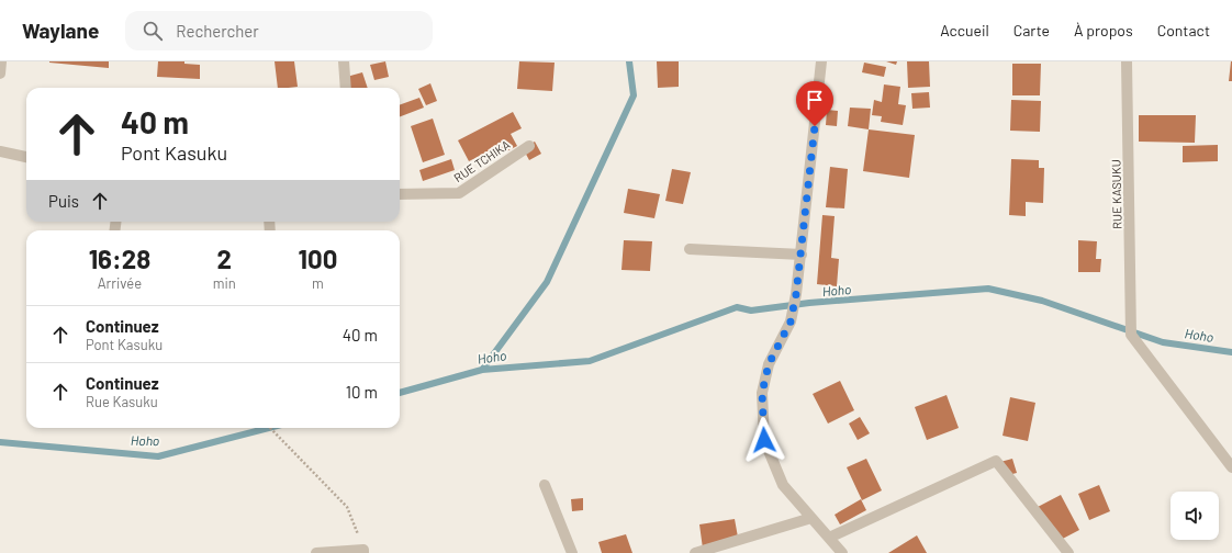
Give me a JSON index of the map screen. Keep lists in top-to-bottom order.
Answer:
{
  "streets": {
    "street": ["RUE TCHIKA", "RUE KASUKU"]
  },
  "water": ["Hoho"],
  "page": {
    "header": "Waylane",
    "search": "Rechercher",
    "nav": [
      "Accueil",
      "Carte",
      "À propos",
      "Contact"
    ],
    "turn": ["40 m", "Pont Kasuku"],
    "then": "Puis",
    "eta": [
      "16:28",
      "Arrivée",
      "2",
      "min",
      "100",
      "m"
    ],
    "list": [
      {
        "name": "Continuez",
        "note": "Pont Kasuku",
        "value": "40 m"
      },
      {
        "name": "Continuez",
        "note": "Rue Kasuku",
        "value": "10 m"
      }
    ]
  }
}
